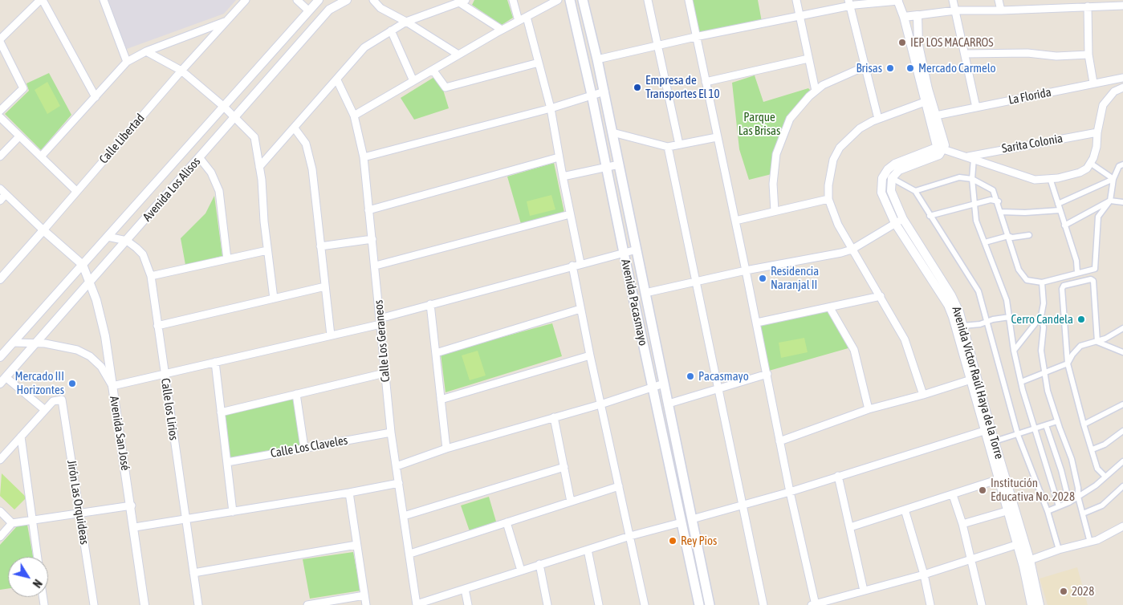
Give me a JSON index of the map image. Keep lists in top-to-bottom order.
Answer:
{
  "streets": {
    "main road": ["Avenida Pacasmayo"],
    "street": [
      "La Florida",
      "Calle Libertad",
      "Sarita Colonia",
      "Avenida Los Alisos",
      "Calle Los Geraneos",
      "Avenida Víctor Raúl Haya de la Torre",
      "Calle los Lirios",
      "Avenida San José",
      "Calle Los Claveles",
      "Jirón Las Orquideas"
    ]
  },
  "crossings": [
    ["Avenida Los Alisos", "Calle los Lirios"],
    ["Avenida Los Alisos", "Avenida San José"],
    ["Calle Los Geraneos", "Calle Los Claveles"]
  ],
  "parks": ["Parque Las Brisas"],
  "places": [
    "IEP LOS MACARROS",
    "Brisas",
    "Mercado Carmelo",
    "Empresa de Transportes El 10",
    "Residencia Naranjal II",
    "Cerro Candela",
    "Pacasmayo",
    "Mercado III Horizontes",
    "Institución Educativa No. 2028",
    "Rey Pios",
    "2028"
  ],
  "north": "bottom right"
}
